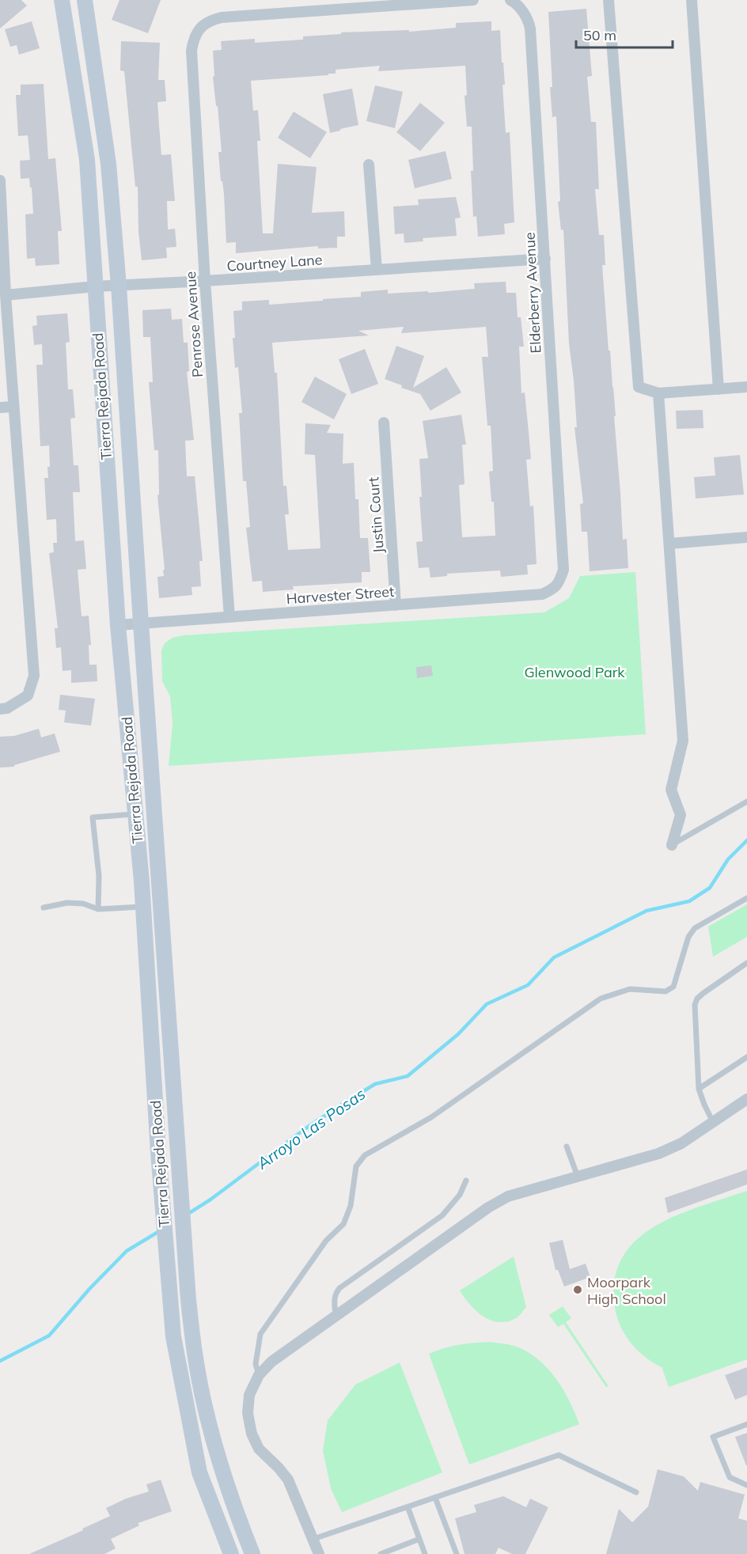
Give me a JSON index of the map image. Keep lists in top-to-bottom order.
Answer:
{
  "streets": {
    "main road": ["Tierra Rejada Road"],
    "street": [
      "Courtney Lane",
      "Elderberry Avenue",
      "Penrose Avenue",
      "Justin Court",
      "Harvester Street"
    ]
  },
  "crossings": [
    ["Courtney Lane", "Elderberry Avenue"],
    ["Courtney Lane", "Penrose Avenue"],
    ["Courtney Lane", "Tierra Rejada Road"],
    ["Elderberry Avenue", "Harvester Street"],
    ["Penrose Avenue", "Harvester Street"],
    ["Tierra Rejada Road", "Harvester Street"],
    ["Justin Court", "Harvester Street"]
  ],
  "water": ["Arroyo Las Posas"],
  "parks": ["Glenwood Park"],
  "places": ["Moorpark High School"],
  "scale_bar": "50 m"
}
